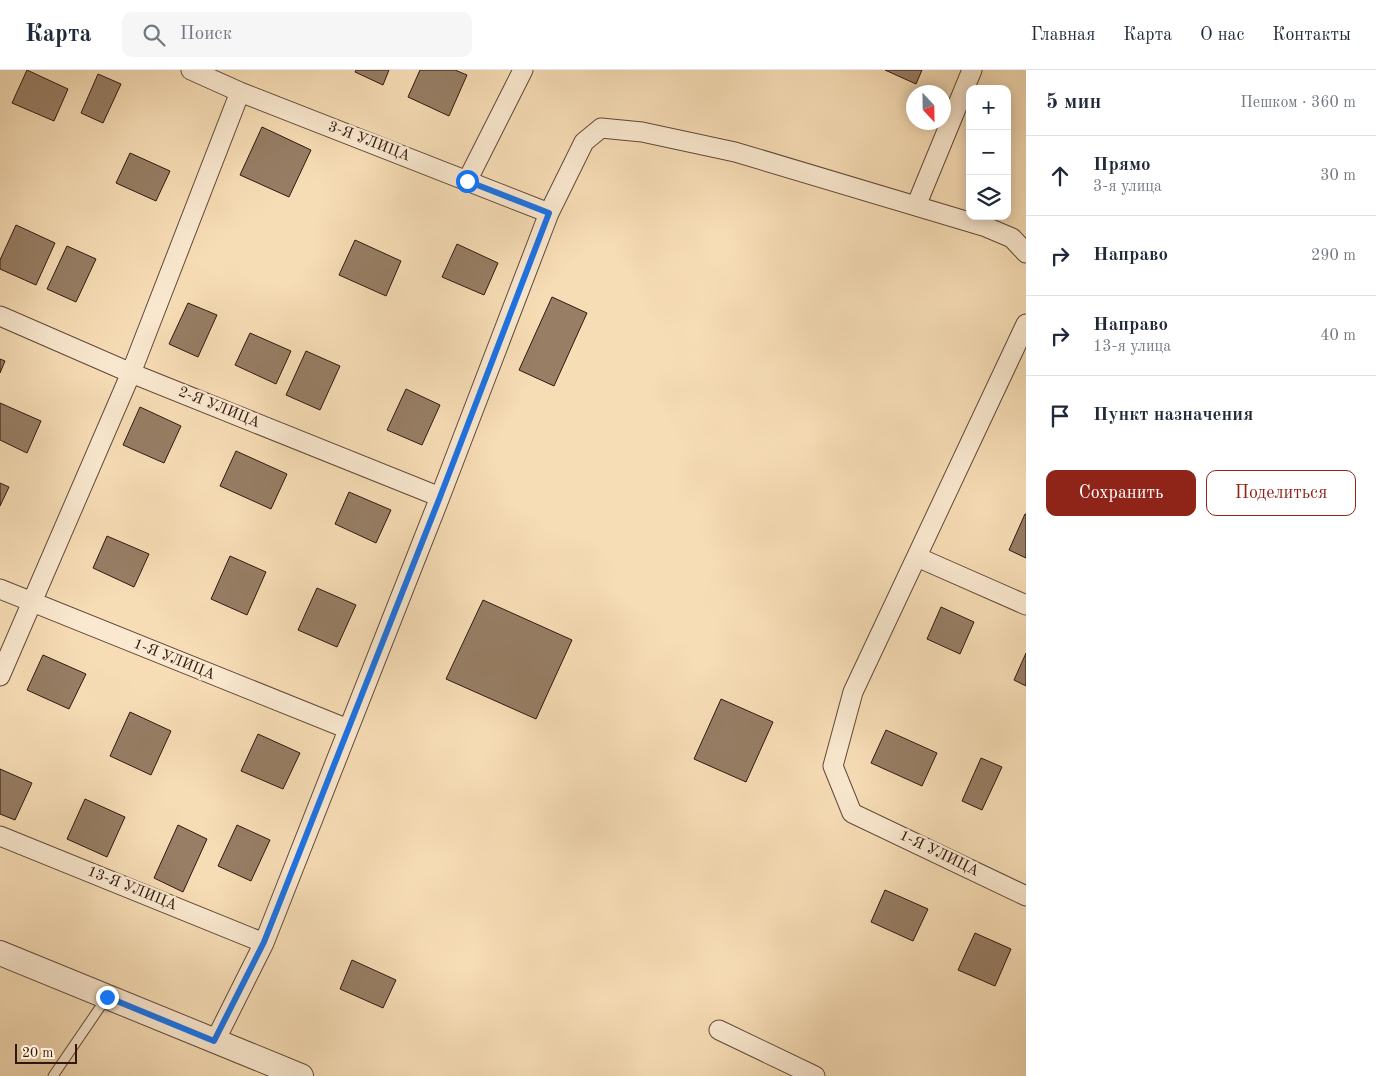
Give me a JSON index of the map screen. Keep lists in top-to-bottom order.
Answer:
{
  "streets": {
    "street": [
      "3-Я УЛИЦА",
      "2-Я УЛИЦА",
      "1-Я УЛИЦА",
      "13-Я УЛИЦА"
    ]
  },
  "scale_bar": "20 m",
  "north": "bottom",
  "page": {
    "header": "Карта",
    "search": "Поиск",
    "nav": [
      "Главная",
      "Карта",
      "О нас",
      "Контакты"
    ],
    "heading": ["5 мин", "Пешком · 360 m"],
    "map_buttons": ["+", "−"],
    "list": [
      ["Прямо", "3-я улица", "30 m"],
      ["Направо", "290 m"],
      ["Направо", "13-я улица", "40 m"],
      "Пункт назначения"
    ],
    "buttons": ["Сохранить", "Поделиться"],
    "scale": "20 m"
  }
}
